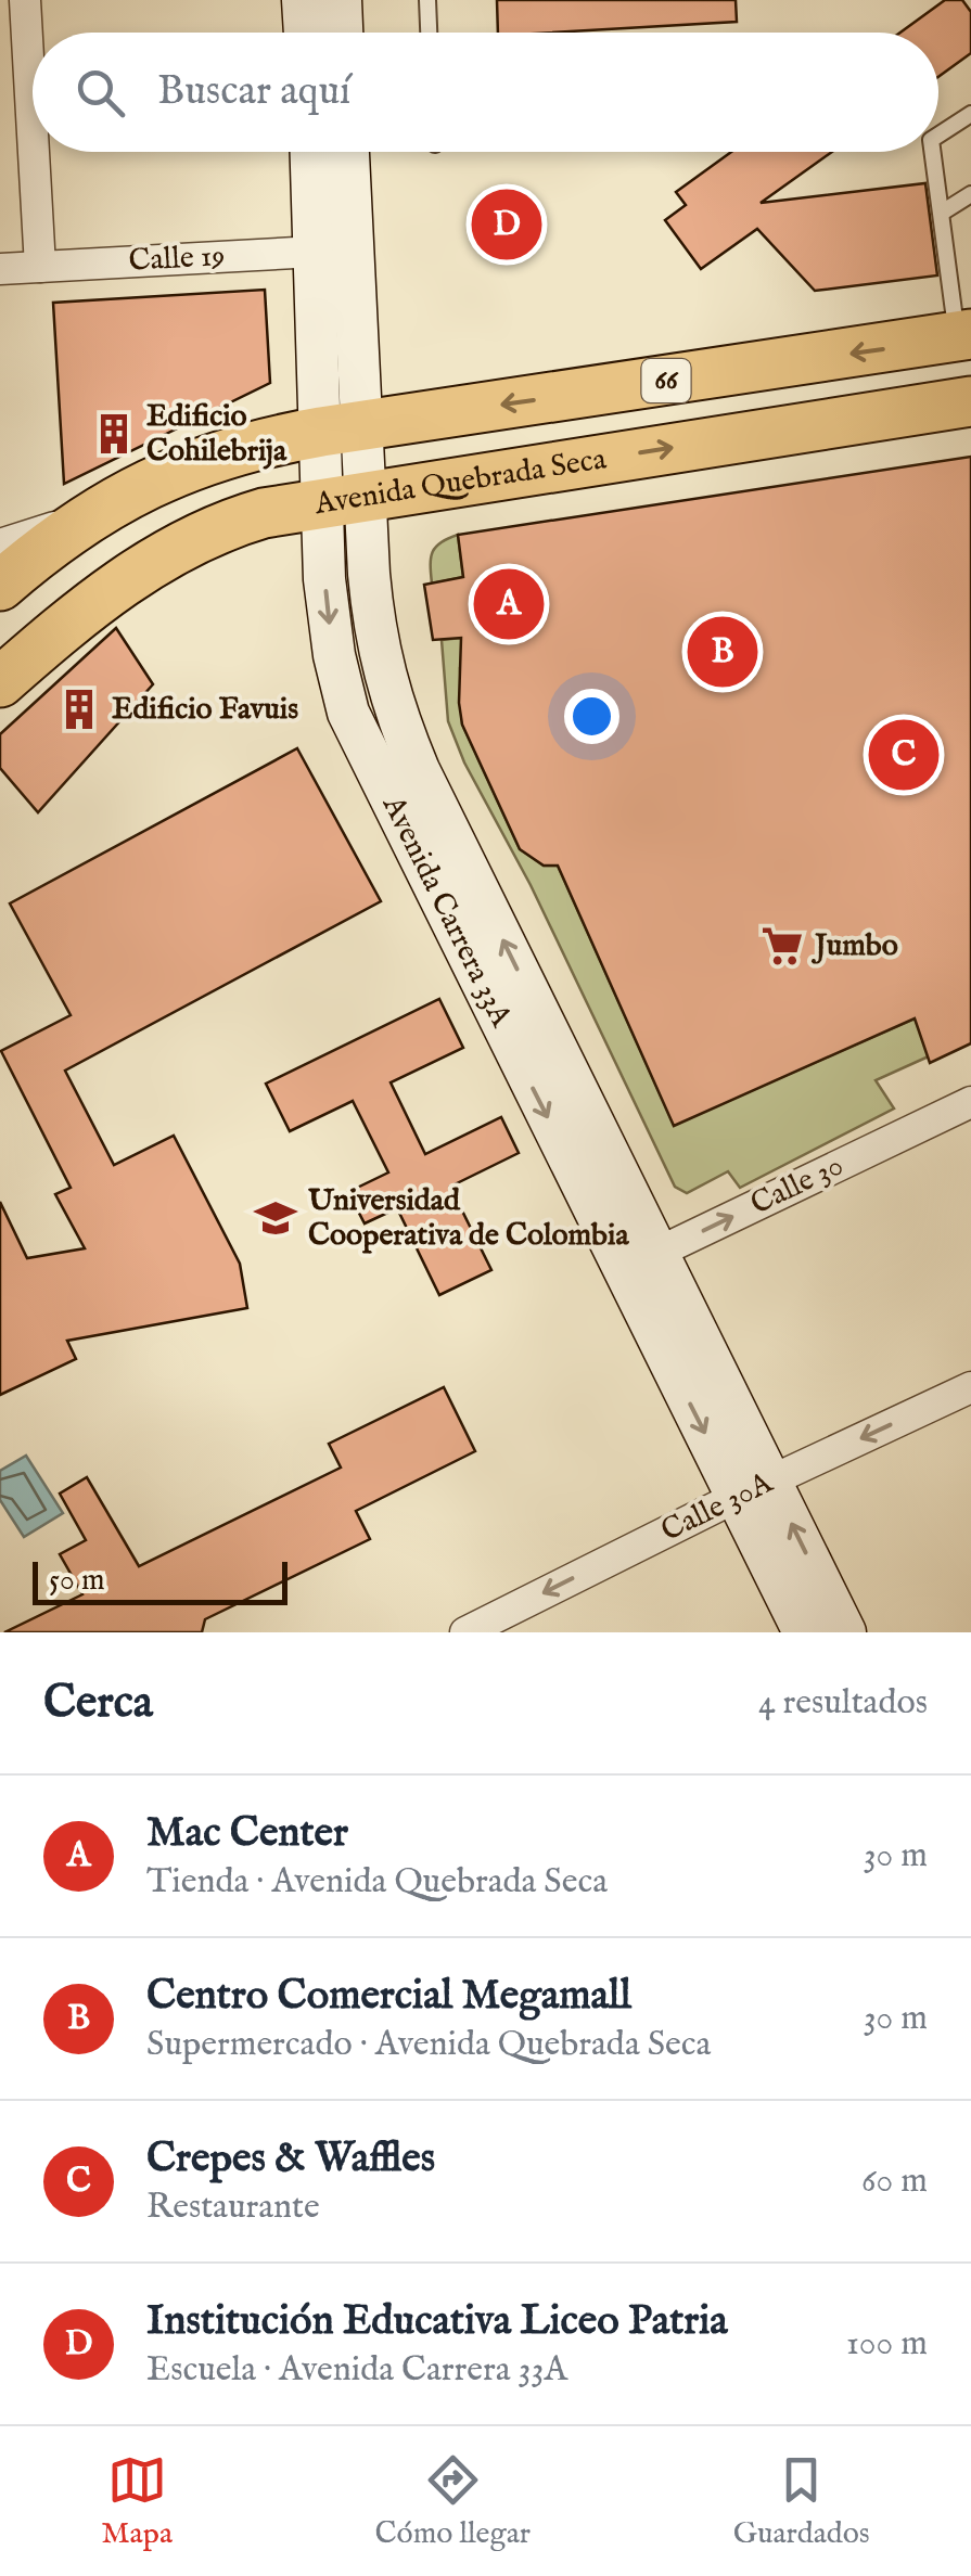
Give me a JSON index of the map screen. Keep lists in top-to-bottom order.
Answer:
{
  "streets": {
    "highway": ["66", "Avenida Quebrada Seca"],
    "main road": ["Avenida Carrera 33A"],
    "street": ["Calle 19", "Calle 30", "Calle 30A"]
  },
  "crossings": [
    ["Calle 19", "Avenida Carrera 33A"],
    ["66", "Avenida Carrera 33A"],
    ["Avenida Quebrada Seca", "Avenida Carrera 33A"],
    ["Avenida Carrera 33A", "Calle 30"],
    ["Avenida Carrera 33A", "Calle 30A"]
  ],
  "one_way": ["Calle 30", "Calle 30A"],
  "places": {
    "building": ["Edificio Cohilebrija", "Edificio Favuis"],
    "supermarket": ["Jumbo"],
    "school or university": ["Universidad Cooperativa de Colombia"]
  },
  "scale_bar": "50 m",
  "page": {
    "search": "Buscar aquí",
    "pins": [
      "D",
      "A",
      "B",
      "C"
    ],
    "scale": "50 m",
    "heading": ["Cerca", "4 resultados"],
    "list": [
      {
        "mark": "A",
        "name": "Mac Center",
        "note": "Tienda · Avenida Quebrada Seca",
        "value": "30 m"
      },
      {
        "mark": "B",
        "name": "Centro Comercial Megamall",
        "note": "Supermercado · Avenida Quebrada Seca",
        "value": "30 m"
      },
      {
        "mark": "C",
        "name": "Crepes & Waffles",
        "note": "Restaurante",
        "value": "60 m"
      },
      {
        "mark": "D",
        "name": "Institución Educativa Liceo Patria",
        "note": "Escuela · Avenida Carrera 33A",
        "value": "100 m"
      }
    ],
    "nav": ["Mapa", "Cómo llegar", "Guardados"]
  }
}
